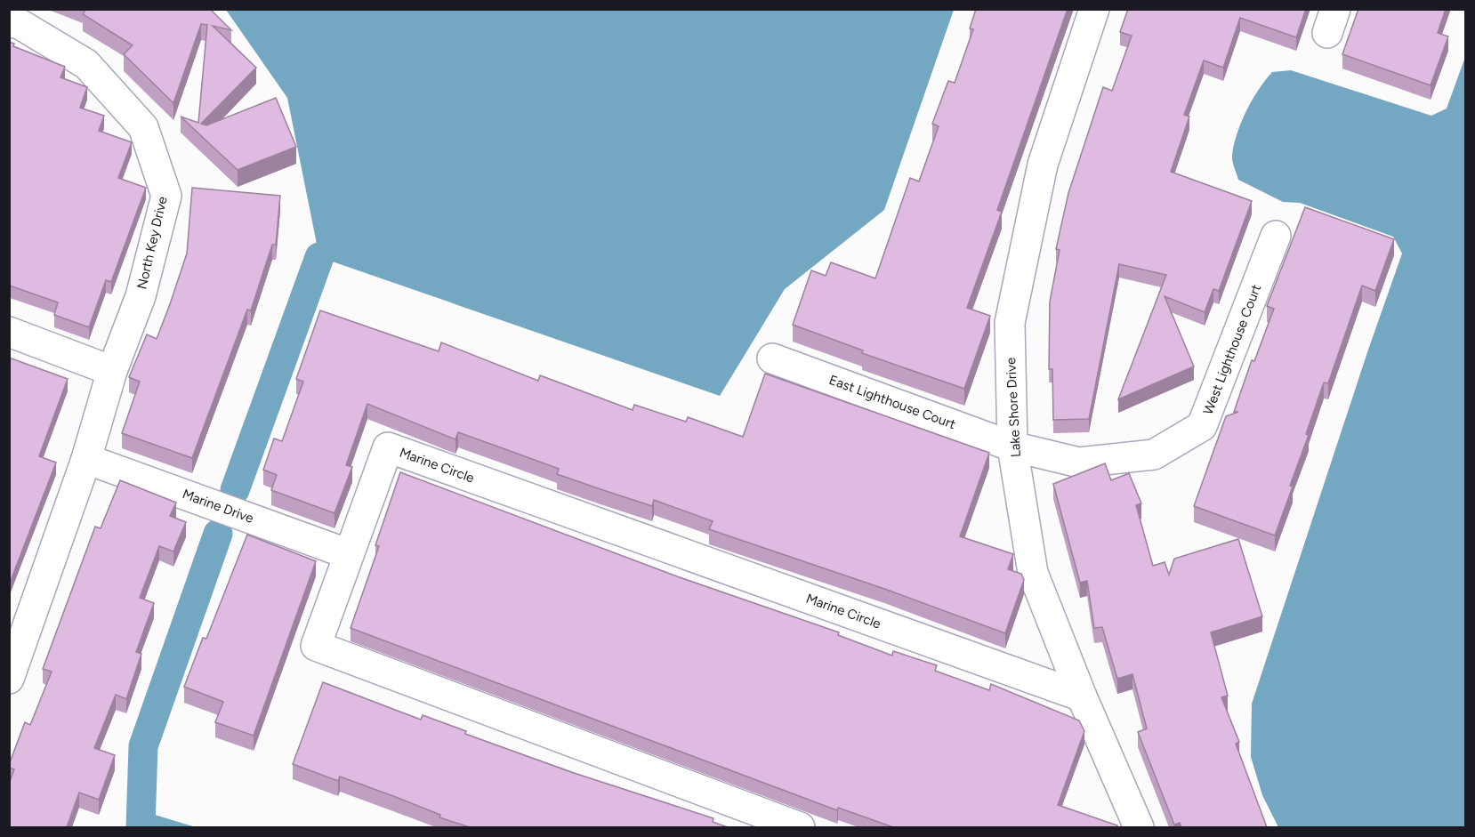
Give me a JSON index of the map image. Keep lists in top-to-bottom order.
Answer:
{
  "streets": {
    "street": [
      "North Key Drive",
      "West Lighthouse Court",
      "East Lighthouse Court",
      "Lake Shore Drive",
      "Marine Circle",
      "Marine Drive"
    ]
  },
  "crossings": [
    ["West Lighthouse Court", "East Lighthouse Court"],
    ["West Lighthouse Court", "Lake Shore Drive"],
    ["East Lighthouse Court", "Lake Shore Drive"],
    ["Lake Shore Drive", "Marine Circle"],
    ["Marine Circle", "Marine Drive"]
  ]
}
